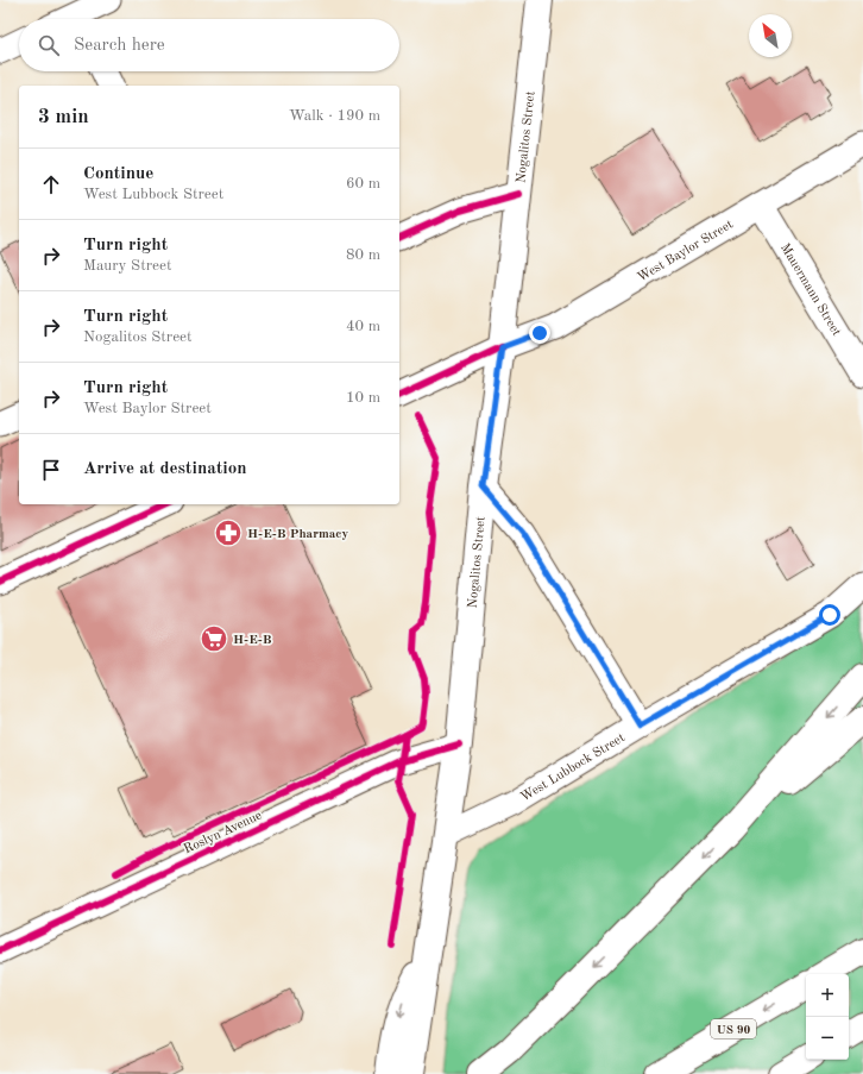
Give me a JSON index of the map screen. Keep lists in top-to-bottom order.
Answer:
{
  "streets": {
    "main road": ["Nogalitos Street", "US 90"],
    "street": [
      "West Baylor Street",
      "Mauermann Street",
      "West Lubbock Street",
      "Roslyn Avenue"
    ]
  },
  "crossings": [
    ["Nogalitos Street", "West Baylor Street"],
    ["Nogalitos Street", "West Lubbock Street"],
    ["Nogalitos Street", "Roslyn Avenue"],
    ["West Baylor Street", "Mauermann Street"]
  ],
  "places": {
    "pharmacy": ["H-E-B Pharmacy"],
    "supermarket": ["H-E-B"]
  },
  "north": "top left",
  "page": {
    "search": "Search here",
    "heading": ["3 min", "Walk · 190 m"],
    "list": [
      ["Continue", "West Lubbock Street", "60 m"],
      ["Turn right", "Maury Street", "80 m"],
      ["Turn right", "Nogalitos Street", "40 m"],
      ["Turn right", "West Baylor Street", "10 m"],
      "Arrive at destination"
    ],
    "map_buttons": ["+", "−"]
  }
}
